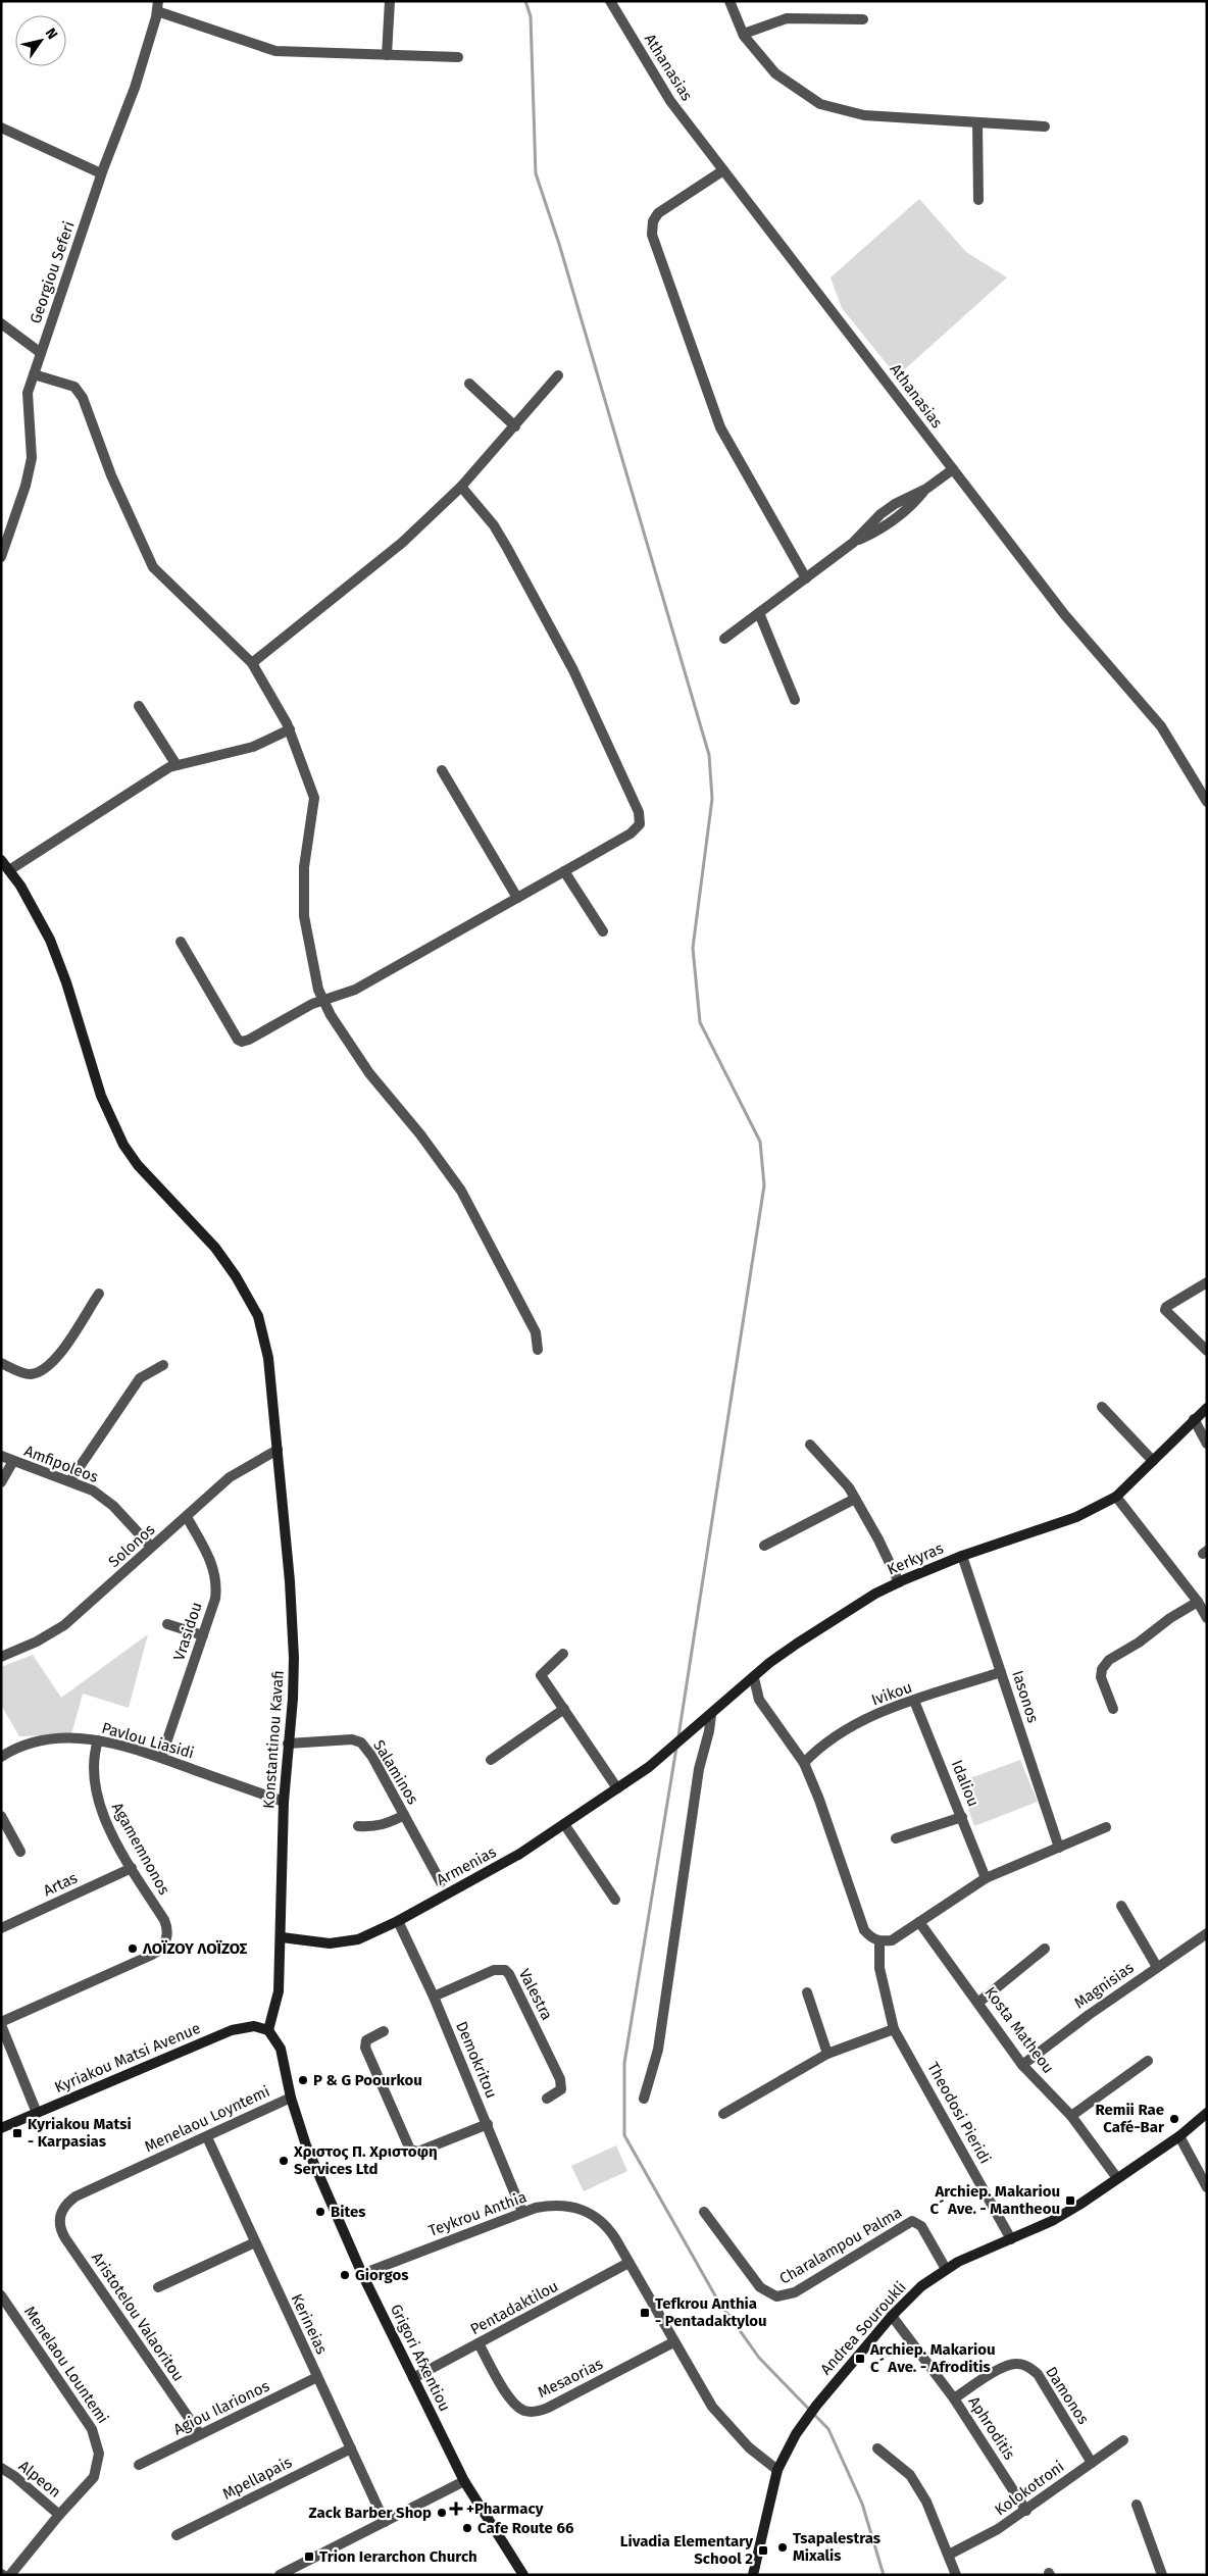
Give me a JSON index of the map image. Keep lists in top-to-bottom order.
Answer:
{
  "streets": {
    "street": [
      "Athanasias",
      "Georgiou Seferi",
      "Amfipoleos",
      "Solonos",
      "Kerkyras",
      "Vrasidou",
      "Ivikou",
      "Iasonos",
      "Konstantinou Kavafi",
      "Pavlou Liasidi",
      "Salaminos",
      "Idaliou",
      "Agamemnonos",
      "Armenias",
      "Artas",
      "Magnisias",
      "Valestra",
      "Kosta Matheou",
      "Kyriakou Matsi Avenue",
      "Demokritou",
      "Theodosi Pieridi",
      "Menelaou Loyntemi",
      "Teykrou Anthia",
      "Charalampou Palma",
      "Pentadaktilou",
      "Aristotelou Valaoritou",
      "Kerineias",
      "Andrea Souroukli",
      "Grigori Afxentiou",
      "Menelaou Lountemi",
      "Mesaorias",
      "Damonos",
      "Agiou Ilarionos",
      "Aphroditis",
      "Mpellapais",
      "Alpeon",
      "Kolokotroni"
    ]
  },
  "crossings": [
    ["Amfipoleos", "Solonos"],
    ["Solonos", "Vrasidou"],
    ["Solonos", "Konstantinou Kavafi"],
    ["Kerkyras", "Iasonos"],
    ["Kerkyras", "Armenias"],
    ["Vrasidou", "Pavlou Liasidi"],
    ["Ivikou", "Iasonos"],
    ["Ivikou", "Idaliou"],
    ["Konstantinou Kavafi", "Pavlou Liasidi"],
    ["Konstantinou Kavafi", "Salaminos"],
    ["Konstantinou Kavafi", "Armenias"],
    ["Konstantinou Kavafi", "Kyriakou Matsi Avenue"],
    ["Konstantinou Kavafi", "Grigori Afxentiou"],
    ["Pavlou Liasidi", "Agamemnonos"],
    ["Agamemnonos", "Artas"],
    ["Armenias", "Demokritou"],
    ["Magnisias", "Kosta Matheou"],
    ["Valestra", "Demokritou"],
    ["Kosta Matheou", "Andrea Souroukli"],
    ["Kyriakou Matsi Avenue", "Grigori Afxentiou"],
    ["Demokritou", "Teykrou Anthia"],
    ["Theodosi Pieridi", "Andrea Souroukli"],
    ["Menelaou Loyntemi", "Aristotelou Valaoritou"],
    ["Menelaou Loyntemi", "Kerineias"],
    ["Menelaou Loyntemi", "Grigori Afxentiou"],
    ["Teykrou Anthia", "Pentadaktilou"],
    ["Teykrou Anthia", "Andrea Souroukli"],
    ["Teykrou Anthia", "Grigori Afxentiou"],
    ["Teykrou Anthia", "Mesaorias"],
    ["Charalampou Palma", "Andrea Souroukli"],
    ["Pentadaktilou", "Grigori Afxentiou"],
    ["Pentadaktilou", "Mesaorias"],
    ["Aristotelou Valaoritou", "Agiou Ilarionos"],
    ["Kerineias", "Agiou Ilarionos"],
    ["Kerineias", "Mpellapais"],
    ["Andrea Souroukli", "Aphroditis"],
    ["Menelaou Lountemi", "Alpeon"],
    ["Damonos", "Aphroditis"],
    ["Damonos", "Kolokotroni"],
    ["Aphroditis", "Kolokotroni"]
  ],
  "places": {
    "other": [
      "ΛΟΪΖΟΥ ΛΟΪΖΟΣ",
      "P & G Poourkou",
      "Remii Rae Café-Bar",
      "Χριστος Π. Χριστοφη Services Ltd",
      "Bites",
      "Giorgos",
      "Zack Barber Shop",
      "Cafe Route 66",
      "Tsapalestras Mixalis"
    ],
    "transit": [
      "Kyriakou Matsi - Karpasias",
      "Archiep. Makariou C´ Ave. - Mantheou",
      "Tefkrou Anthia - Pentadaktylou",
      "Archiep. Makariou C´ Ave. - Afroditis",
      "Livadia Elementary School 2",
      "Trion Ierarchon Church"
    ],
    "health": ["+Pharmacy"]
  },
  "north": "top right"
}
